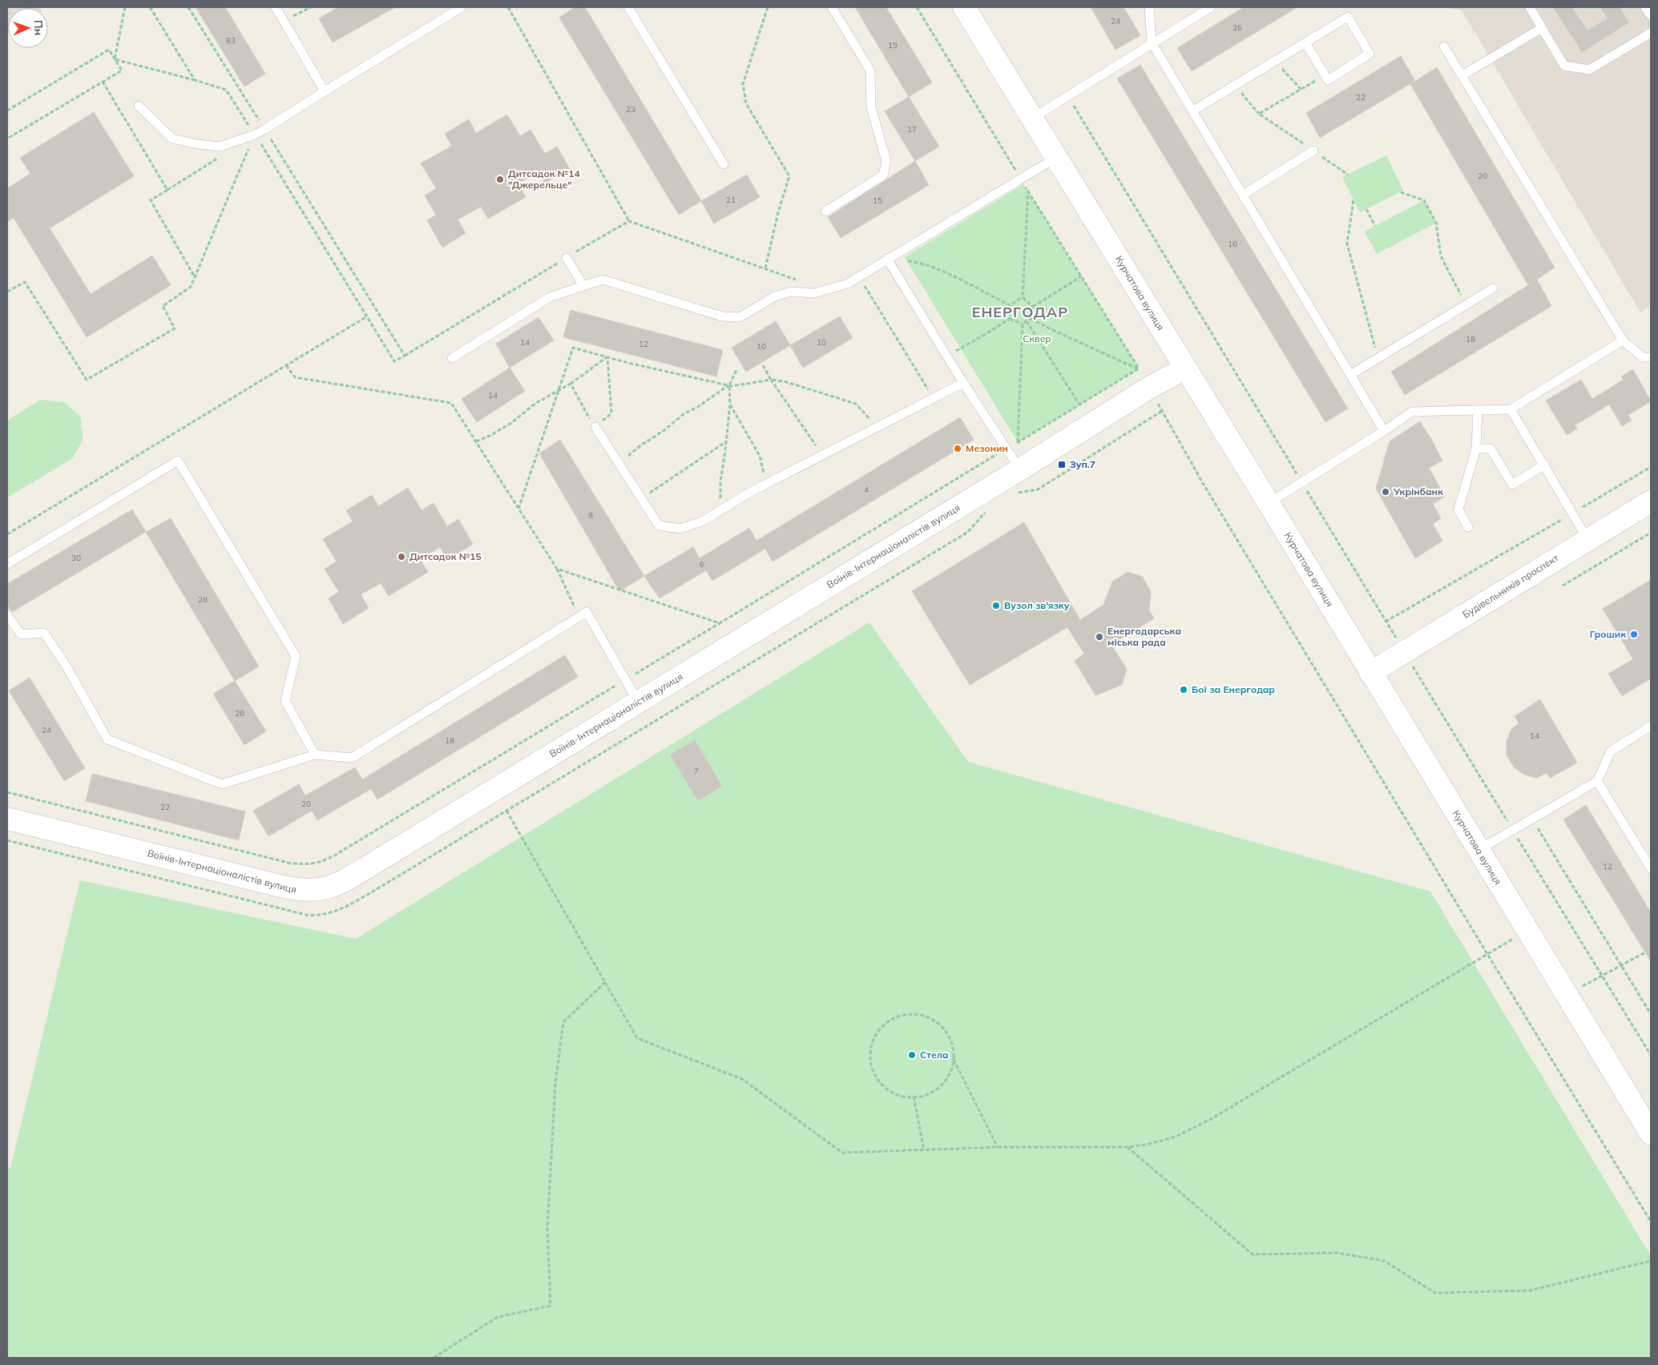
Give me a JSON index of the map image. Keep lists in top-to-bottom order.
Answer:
{
  "streets": {
    "street": ["Курчатова вулиця", "Воїнів-Інтернаціоналістів вулиця", "Будівельників проспект"]
  },
  "crossings": [
    ["Курчатова вулиця", "Воїнів-Інтернаціоналістів вулиця"],
    ["Курчатова вулиця", "Будівельників проспект"]
  ],
  "districts": ["ЕНЕРГОДАР"],
  "parks": ["Сквер"],
  "places": {
    "other": [
      "Дитсадок №14 \"Джерельце\"",
      "Мезонин",
      "Укрінбанк",
      "Дитсадок №15",
      "Вузол зв'язку",
      "Грошик",
      "Енергодарська міська рада",
      "Бої за Енергодар",
      "Стела"
    ],
    "transit": ["Зуп.7"]
  },
  "house_numbers": [
    "24",
    "26",
    "83",
    "19",
    "22",
    "23",
    "17",
    "20",
    "21",
    "15",
    "16",
    "18",
    "14",
    "10",
    "12",
    "10",
    "14",
    "4",
    "8",
    "30",
    "6",
    "28",
    "26",
    "24",
    "14",
    "18",
    "7",
    "20",
    "22",
    "12"
  ],
  "north": "right"
}
